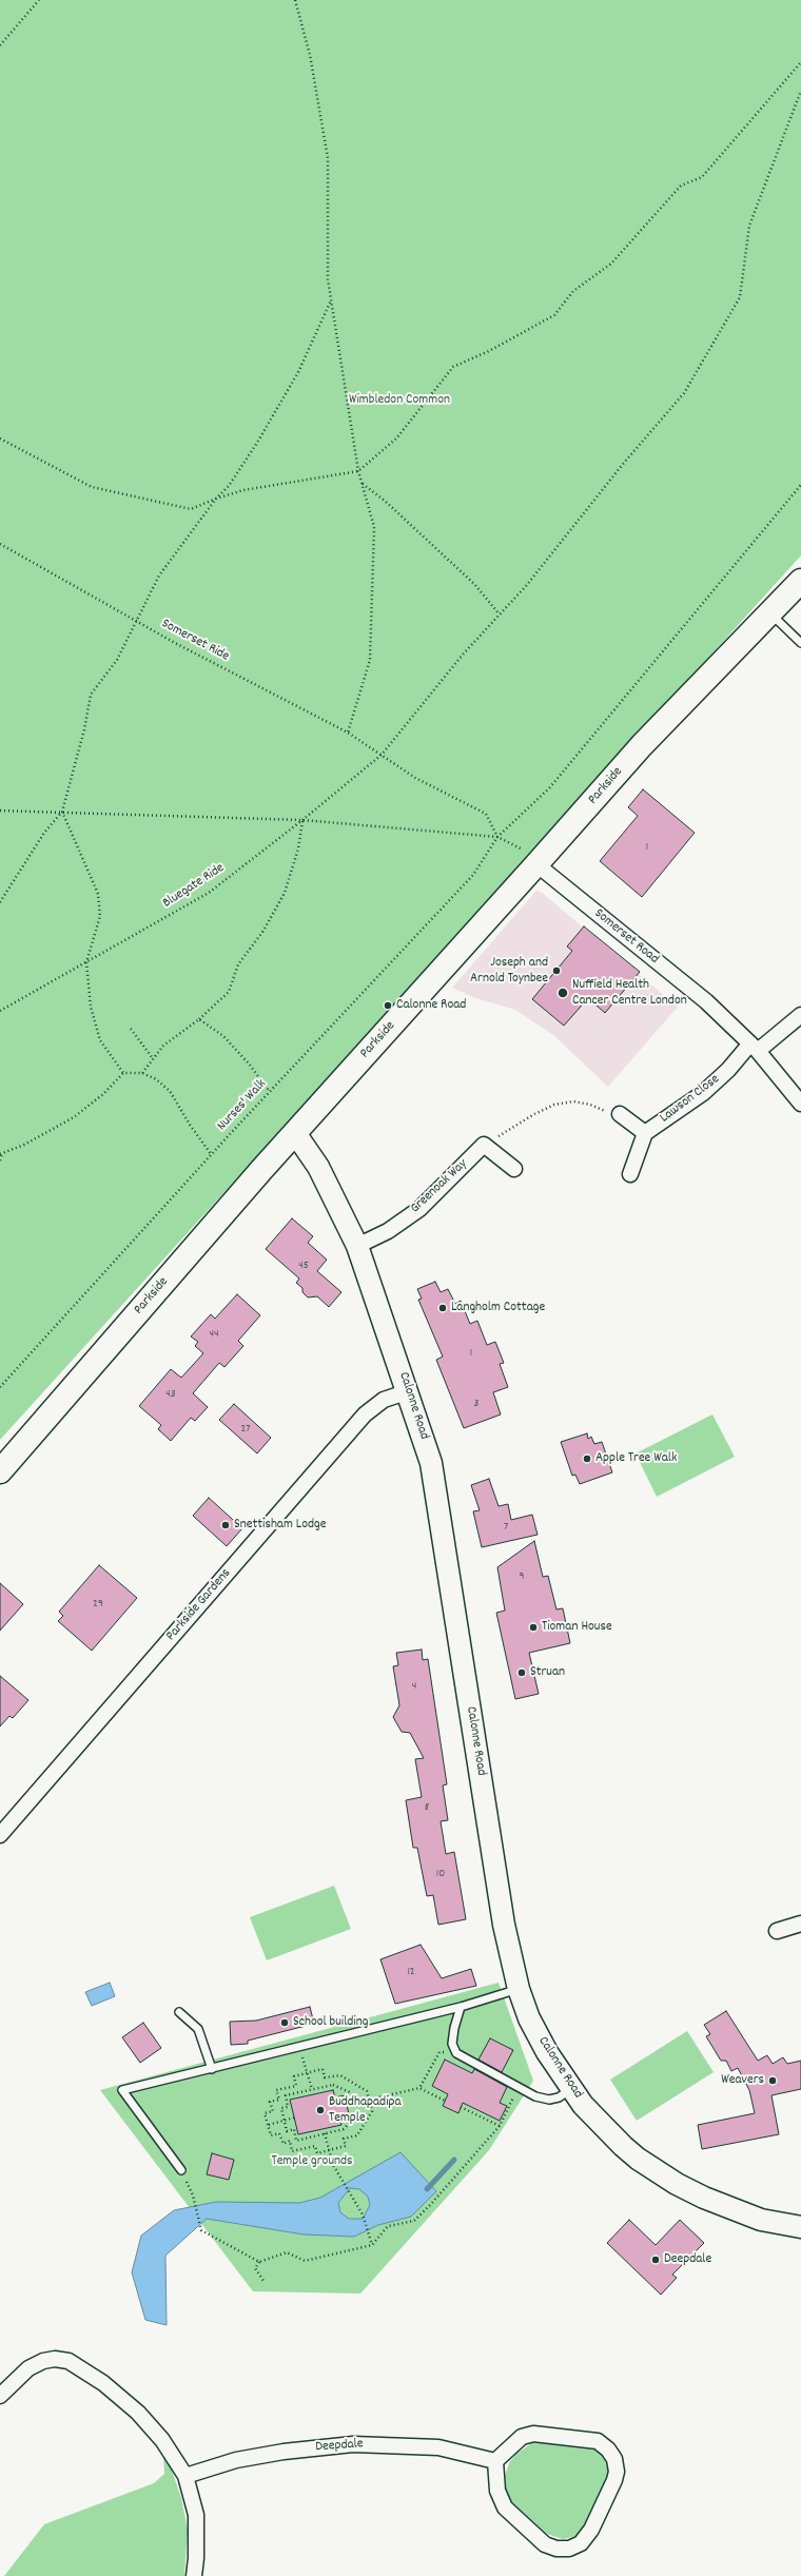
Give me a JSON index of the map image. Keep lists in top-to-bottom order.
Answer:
{
  "streets": {
    "main road": ["Parkside"],
    "street": [
      "Somerset Road",
      "Lawson Close",
      "Greenoak Way",
      "Calonne Road",
      "Parkside Gardens",
      "Deepdale"
    ],
    "path": ["Somerset Ride", "Bluegate Ride", "Nurses' Walk"]
  },
  "crossings": [
    ["Somerset Ride", "Bluegate Ride"],
    ["Somerset Ride", "Nurses' Walk"],
    ["Parkside", "Somerset Road"],
    ["Parkside", "Calonne Road"],
    ["Somerset Road", "Lawson Close"],
    ["Greenoak Way", "Calonne Road"],
    ["Calonne Road", "Parkside Gardens"]
  ],
  "parks": ["Wimbledon Common", "Temple grounds"],
  "places": [
    "Joseph and Arnold Toynbee",
    "Nuffield Health Cancer Centre London",
    "Calonne Road",
    "Langholm Cottage",
    "Apple Tree Walk",
    "Snettisham Lodge",
    "Tioman House",
    "Struan",
    "School building",
    "Weavers",
    "Buddhapadipa Temple",
    "Deepdale"
  ],
  "house_numbers": [
    "1",
    "45",
    "44",
    "1",
    "43",
    "3",
    "27",
    "7",
    "9",
    "29",
    "4",
    "8",
    "10",
    "12"
  ]
}
